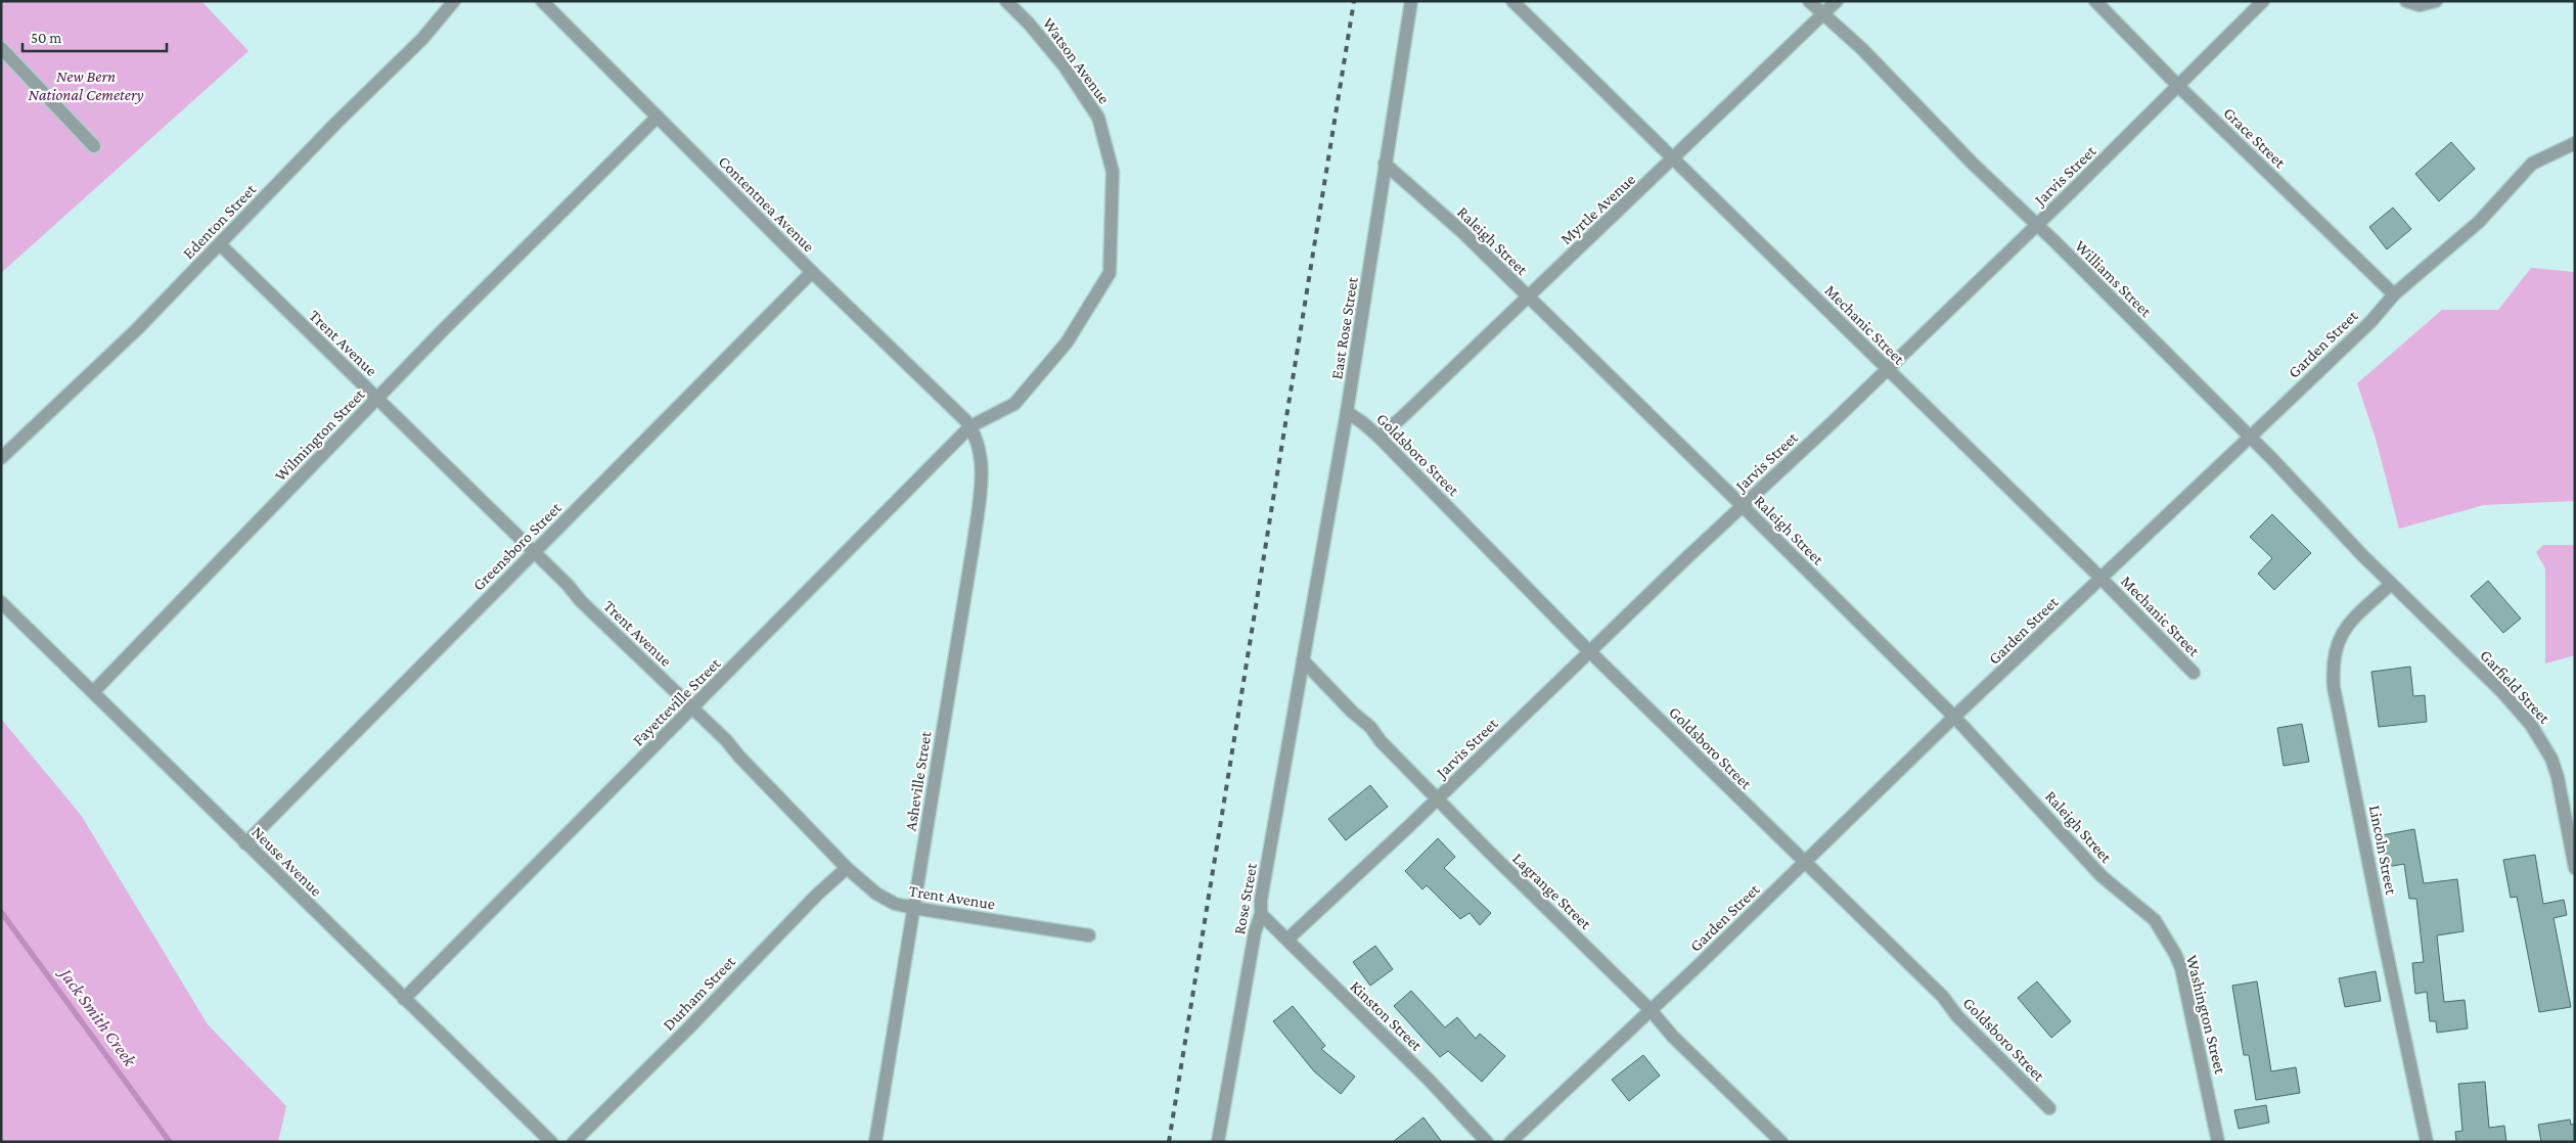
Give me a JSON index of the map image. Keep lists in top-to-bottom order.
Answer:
{
  "streets": {
    "street": [
      "Watson Avenue",
      "Grace Street",
      "Jarvis Street",
      "Contentnea Avenue",
      "Myrtle Avenue",
      "Edenton Street",
      "Raleigh Street",
      "Williams Street",
      "Mechanic Street",
      "East Rose Street",
      "Trent Avenue",
      "Garden Street",
      "Wilmington Street",
      "Goldsboro Street",
      "Greensboro Street",
      "Garfield Street",
      "Fayetteville Street",
      "Asheville Street",
      "Lincoln Street",
      "Neuse Avenue",
      "Lagrange Street",
      "Rose Street",
      "Durham Street",
      "Washington Street",
      "Kinston Street"
    ]
  },
  "crossings": [
    ["Watson Avenue", "Contentnea Avenue"],
    ["Watson Avenue", "Fayetteville Street"],
    ["Watson Avenue", "Asheville Street"],
    ["Grace Street", "Jarvis Street"],
    ["Grace Street", "Garden Street"],
    ["Jarvis Street", "Raleigh Street"],
    ["Jarvis Street", "Williams Street"],
    ["Jarvis Street", "Mechanic Street"],
    ["Jarvis Street", "Goldsboro Street"],
    ["Jarvis Street", "Lagrange Street"],
    ["Jarvis Street", "Kinston Street"],
    ["Contentnea Avenue", "Wilmington Street"],
    ["Contentnea Avenue", "Greensboro Street"],
    ["Contentnea Avenue", "Fayetteville Street"],
    ["Contentnea Avenue", "Asheville Street"],
    ["Myrtle Avenue", "Raleigh Street"],
    ["Myrtle Avenue", "Williams Street"],
    ["Myrtle Avenue", "Mechanic Street"],
    ["Myrtle Avenue", "Goldsboro Street"],
    ["Edenton Street", "Trent Avenue"],
    ["Raleigh Street", "East Rose Street"],
    ["Raleigh Street", "Garden Street"],
    ["Raleigh Street", "Washington Street"],
    ["Williams Street", "Garden Street"],
    ["Williams Street", "Garfield Street"],
    ["Williams Street", "Lincoln Street"],
    ["Mechanic Street", "Garden Street"],
    ["East Rose Street", "Goldsboro Street"],
    ["East Rose Street", "Lagrange Street"],
    ["East Rose Street", "Rose Street"],
    ["Trent Avenue", "Wilmington Street"],
    ["Trent Avenue", "Greensboro Street"],
    ["Trent Avenue", "Fayetteville Street"],
    ["Trent Avenue", "Asheville Street"],
    ["Trent Avenue", "Durham Street"],
    ["Garden Street", "Goldsboro Street"],
    ["Garden Street", "Lagrange Street"],
    ["Wilmington Street", "Neuse Avenue"],
    ["Greensboro Street", "Neuse Avenue"],
    ["Garfield Street", "Lincoln Street"],
    ["Fayetteville Street", "Asheville Street"],
    ["Fayetteville Street", "Neuse Avenue"],
    ["Lagrange Street", "Rose Street"],
    ["Rose Street", "Kinston Street"]
  ],
  "water": ["Jack Smith Creek"],
  "parks": ["New Bern National Cemetery"],
  "scale_bar": "50 m"
}
